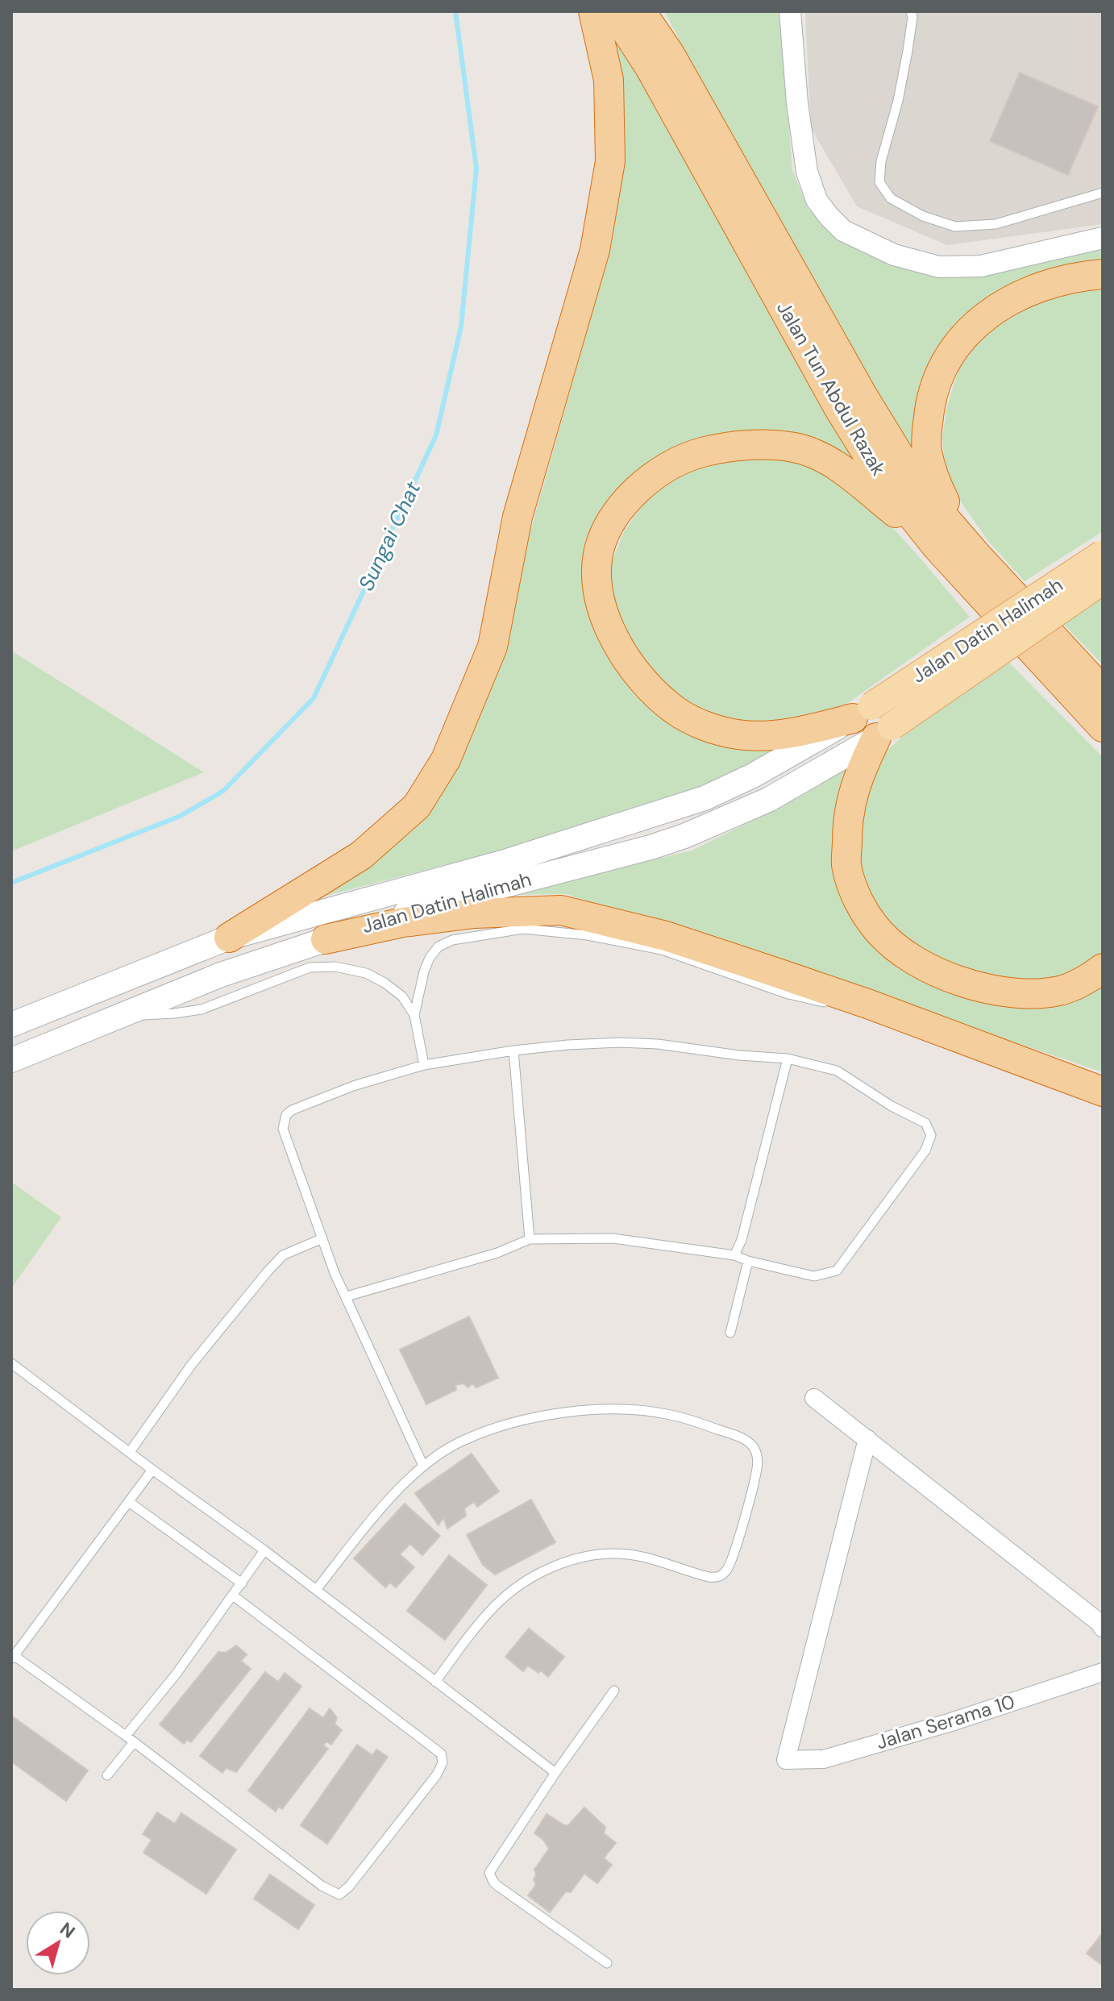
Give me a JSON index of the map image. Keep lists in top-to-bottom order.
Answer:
{
  "streets": {
    "highway": ["Jalan Tun Abdul Razak"],
    "main road": ["Jalan Datin Halimah"],
    "street": ["Jalan Serama 10"]
  },
  "water": ["Sungai Chat"],
  "north": "top right"
}
